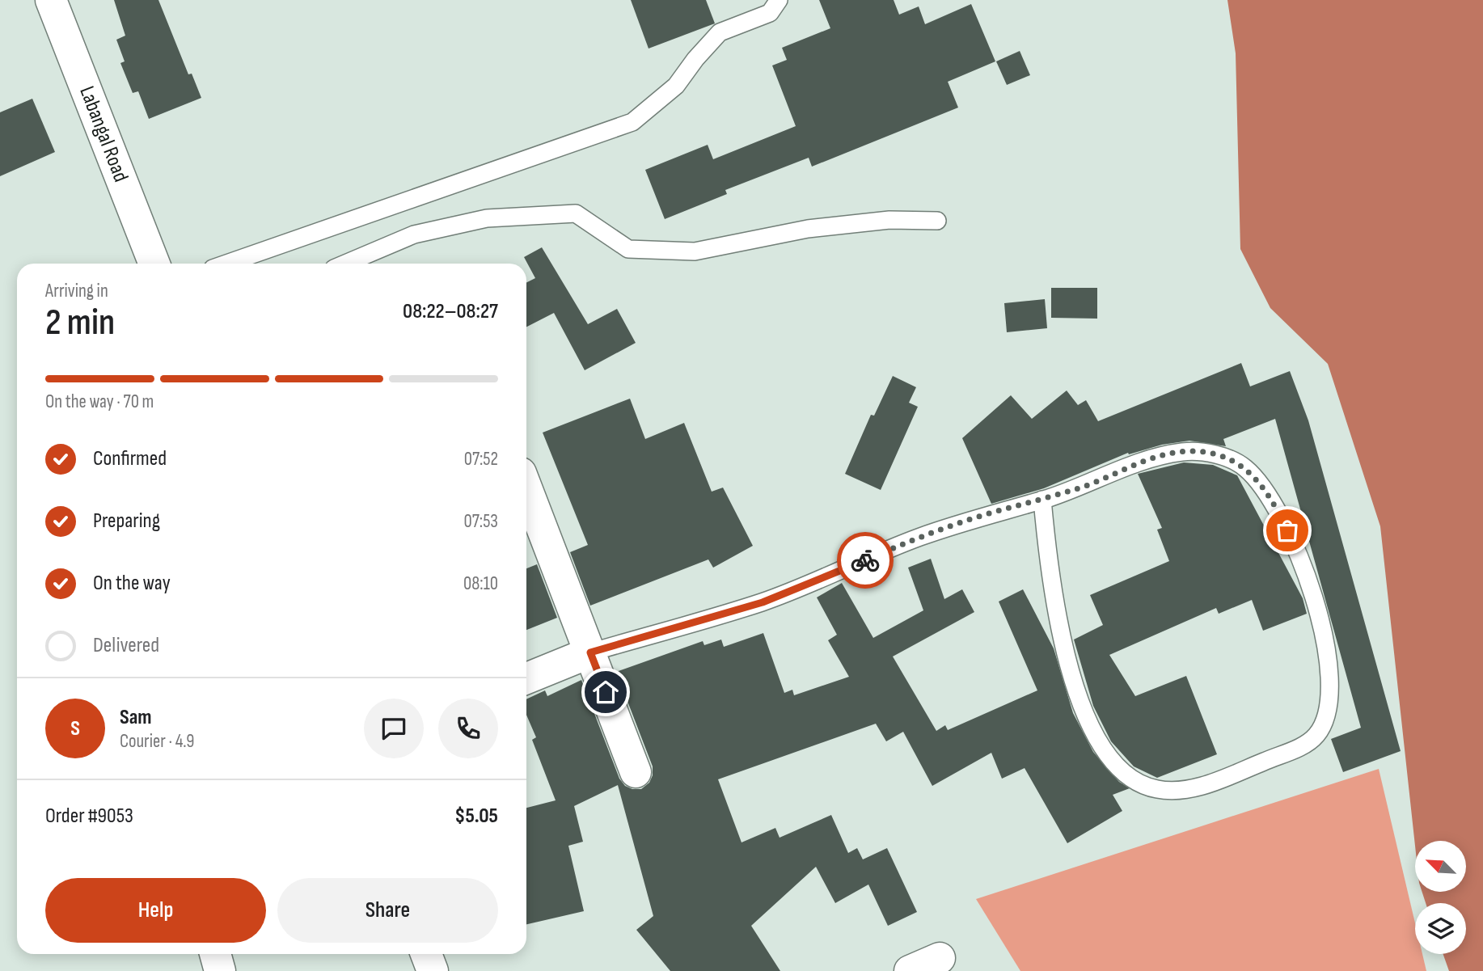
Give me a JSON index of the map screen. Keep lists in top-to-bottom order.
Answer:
{
  "streets": {
    "street": ["Labangal Road"]
  },
  "north": "top left",
  "page": {
    "heading": ["2 min", "Arriving in", "08:22–08:27"],
    "panel": [
      "Sam",
      "Courier · 4.9",
      "Order #9053",
      "$5.05"
    ],
    "bar": "On the way · 70 m",
    "list": [
      ["Confirmed", "07:52"],
      ["Preparing", "07:53"],
      ["On the way", "08:10"],
      "Delivered"
    ],
    "round": "S",
    "buttons": ["Help", "Share"]
  }
}
